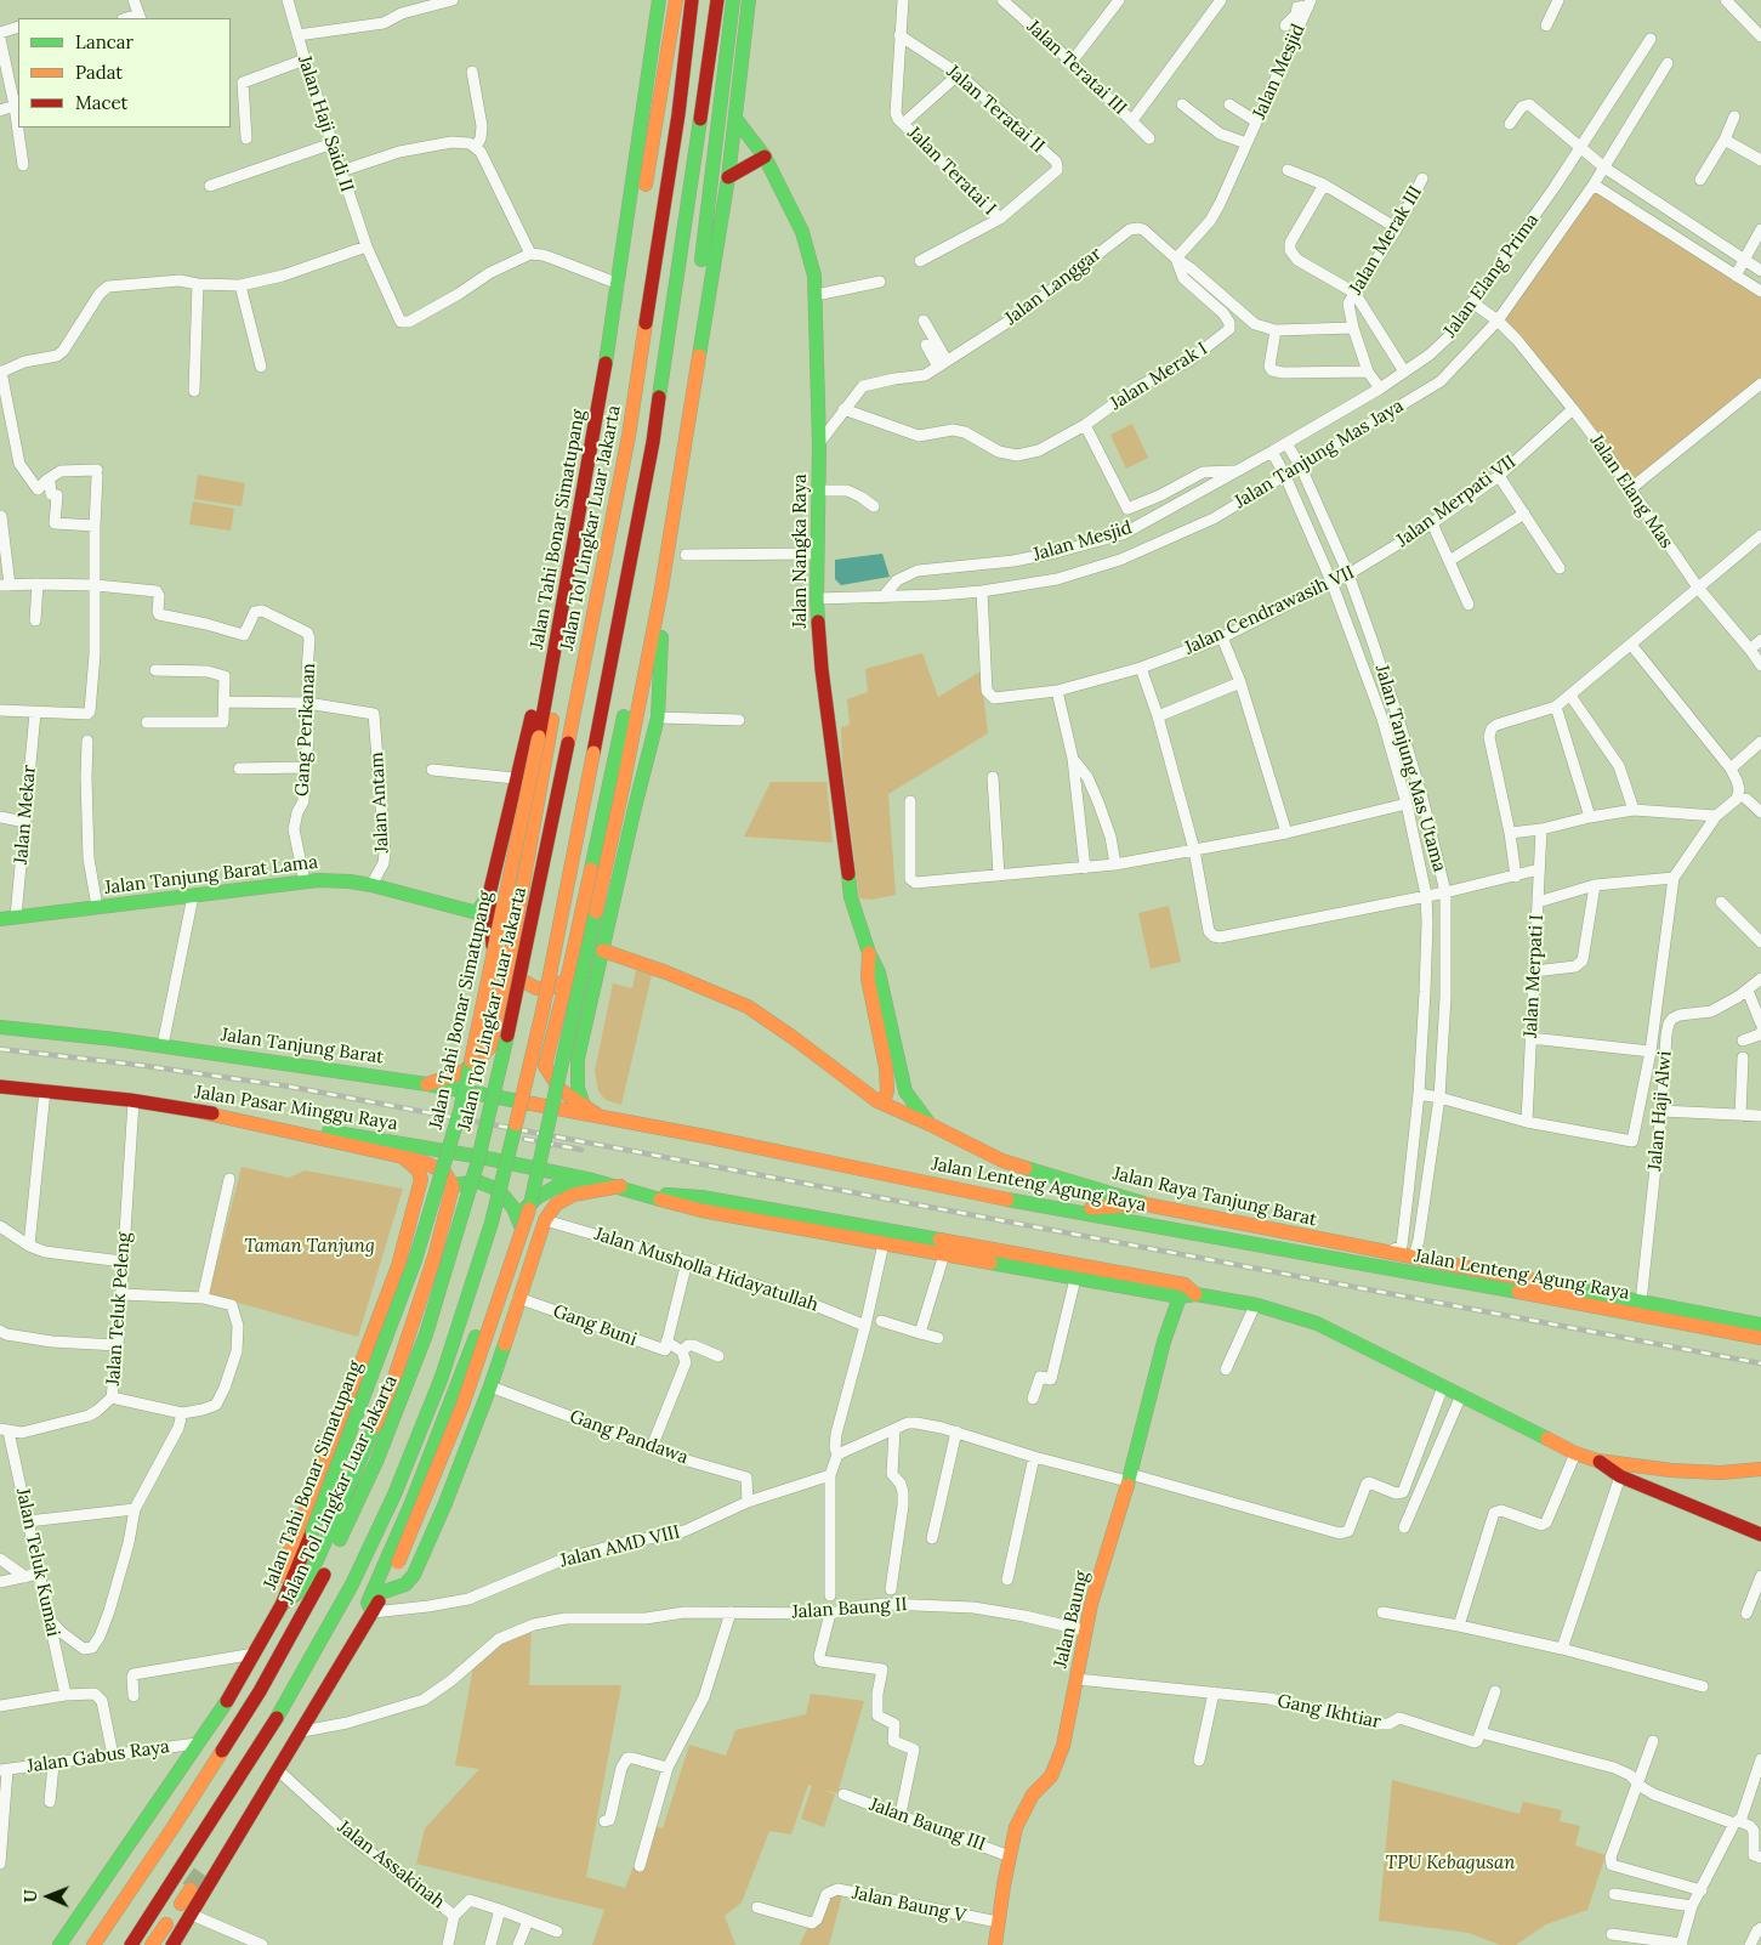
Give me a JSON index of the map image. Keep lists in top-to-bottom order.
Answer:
{
  "streets": {
    "main road": [
      "Jalan Tol Lingkar Luar Jakarta",
      "Jalan Tahi Bonar Simatupang",
      "Jalan Nangka Raya",
      "Jalan Tanjung Barat Lama",
      "Jalan Tanjung Barat",
      "Jalan Pasar Minggu Raya",
      "Jalan Lenteng Agung Raya",
      "Jalan Raya Tanjung Barat",
      "Jalan Baung"
    ],
    "street": [
      "Jalan Teratai III",
      "Jalan Mesjid",
      "Jalan Teratai II",
      "Jalan Haji Saidi II",
      "Jalan Teratai I",
      "Jalan Merak III",
      "Jalan Elang Prima",
      "Jalan Langgar",
      "Jalan Merak I",
      "Jalan Tanjung Mas Jaya",
      "Jalan Elang Mas",
      "Jalan Merpati VII",
      "Jalan Cendrawasih VII",
      "Gang Perikanan",
      "Jalan Tanjung Mas Utama",
      "Jalan Antam",
      "Jalan Mekar",
      "Jalan Merpati I",
      "Jalan Haji Alwi",
      "Jalan Musholla Hidayatullah",
      "Jalan Teluk Peleng",
      "Gang Buni",
      "Gang Pandawa",
      "Jalan AMD VIII",
      "Jalan Teluk Kumai",
      "Jalan Baung II",
      "Gang Ikhtiar",
      "Jalan Gabus Raya",
      "Jalan Baung III",
      "Jalan Assakinah",
      "Jalan Baung V"
    ]
  },
  "crossings": [
    ["Jalan Mesjid", "Jalan Elang Prima"],
    ["Jalan Mesjid", "Jalan Tanjung Mas Jaya"],
    ["Jalan Mesjid", "Jalan Tanjung Mas Utama"],
    ["Jalan Teratai II", "Jalan Teratai I"],
    ["Jalan Merak III", "Jalan Elang Prima"],
    ["Jalan Elang Prima", "Jalan Elang Mas"],
    ["Jalan Elang Prima", "Jalan Tanjung Mas Utama"],
    ["Jalan Langgar", "Jalan Merak I"],
    ["Jalan Langgar", "Jalan Nangka Raya"],
    ["Jalan Tanjung Mas Jaya", "Jalan Elang Mas"],
    ["Jalan Tanjung Mas Jaya", "Jalan Nangka Raya"],
    ["Jalan Tanjung Mas Jaya", "Jalan Cendrawasih VII"],
    ["Jalan Tanjung Mas Jaya", "Jalan Tanjung Mas Utama"],
    ["Jalan Elang Mas", "Jalan Merpati VII"],
    ["Jalan Merpati VII", "Jalan Cendrawasih VII"],
    ["Jalan Tahi Bonar Simatupang", "Jalan Gabus Raya"],
    ["Jalan Nangka Raya", "Jalan Raya Tanjung Barat"],
    ["Jalan Cendrawasih VII", "Jalan Tanjung Mas Utama"],
    ["Gang Perikanan", "Jalan Antam"],
    ["Gang Perikanan", "Jalan Tanjung Barat Lama"],
    ["Jalan Tanjung Mas Utama", "Jalan Raya Tanjung Barat"],
    ["Jalan Antam", "Jalan Tanjung Barat Lama"],
    ["Jalan Mekar", "Jalan Tanjung Barat Lama"],
    ["Jalan Tanjung Barat", "Jalan Lenteng Agung Raya"],
    ["Jalan Pasar Minggu Raya", "Jalan Teluk Peleng"],
    ["Jalan Haji Alwi", "Jalan Raya Tanjung Barat"],
    ["Jalan Teluk Peleng", "Jalan Teluk Kumai"],
    ["Gang Pandawa", "Jalan AMD VIII"],
    ["Jalan Baung II", "Jalan Baung"],
    ["Jalan Baung", "Gang Ikhtiar"],
    ["Jalan Baung", "Jalan Baung III"],
    ["Jalan Baung", "Jalan Baung V"]
  ],
  "parks": ["Taman Tanjung", "TPU Kebagusan"],
  "legend": ["Lancar", "Padat", "Macet"],
  "north": "left"
}
